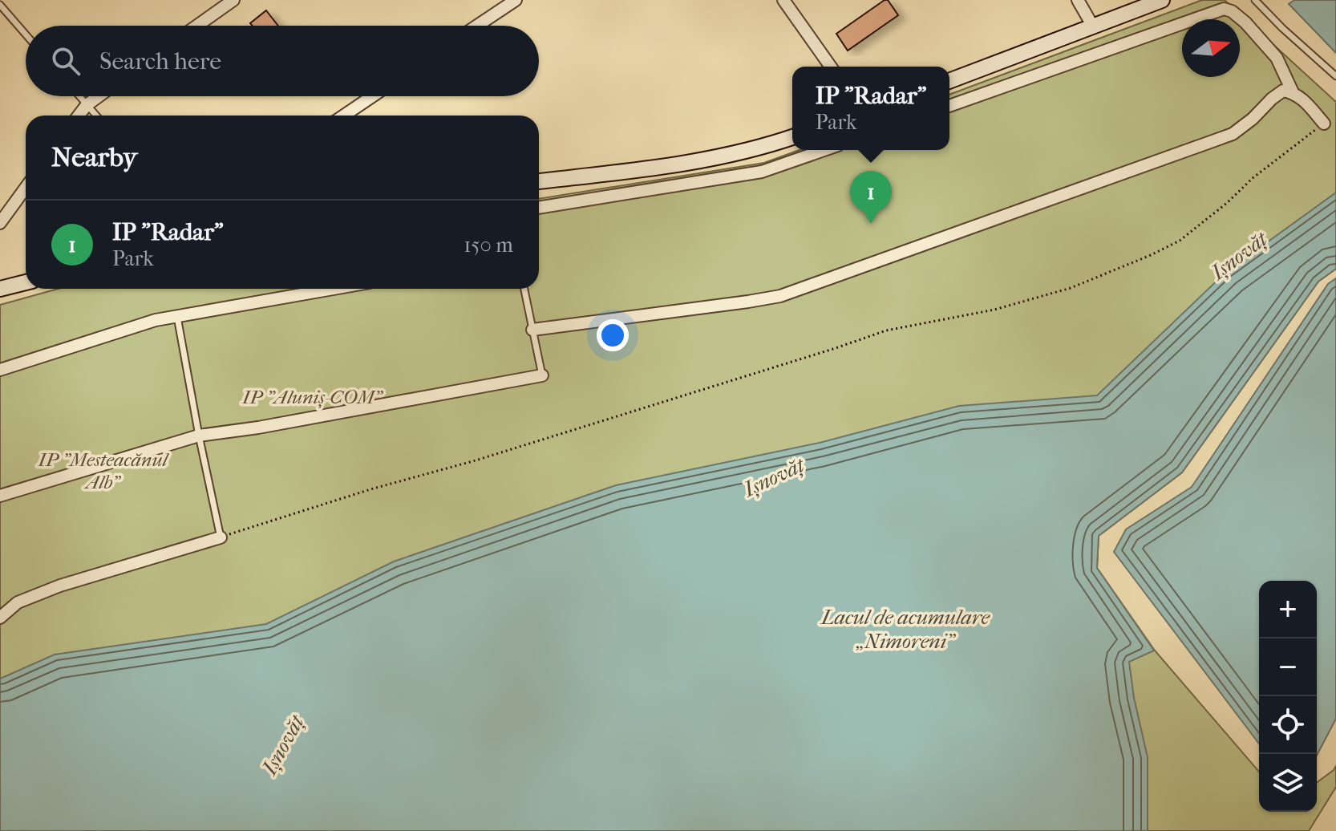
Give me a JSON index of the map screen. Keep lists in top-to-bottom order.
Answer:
{
  "water": ["Ișnovăț", "Lacul de acumulare „Nimoreni”"],
  "parks": ["IP \"Aluniș-COM\"", "IP \"Mesteacănul Alb\""],
  "north": "right",
  "page": {
    "search": "Search here",
    "popup": ["IP \"Radar\"", "Park"],
    "heading": "Nearby",
    "pins": "1",
    "list": [
      {
        "mark": "1",
        "name": "IP \"Radar\"",
        "note": "Park",
        "value": "150 m"
      }
    ],
    "map_buttons": ["+", "−"]
  }
}
